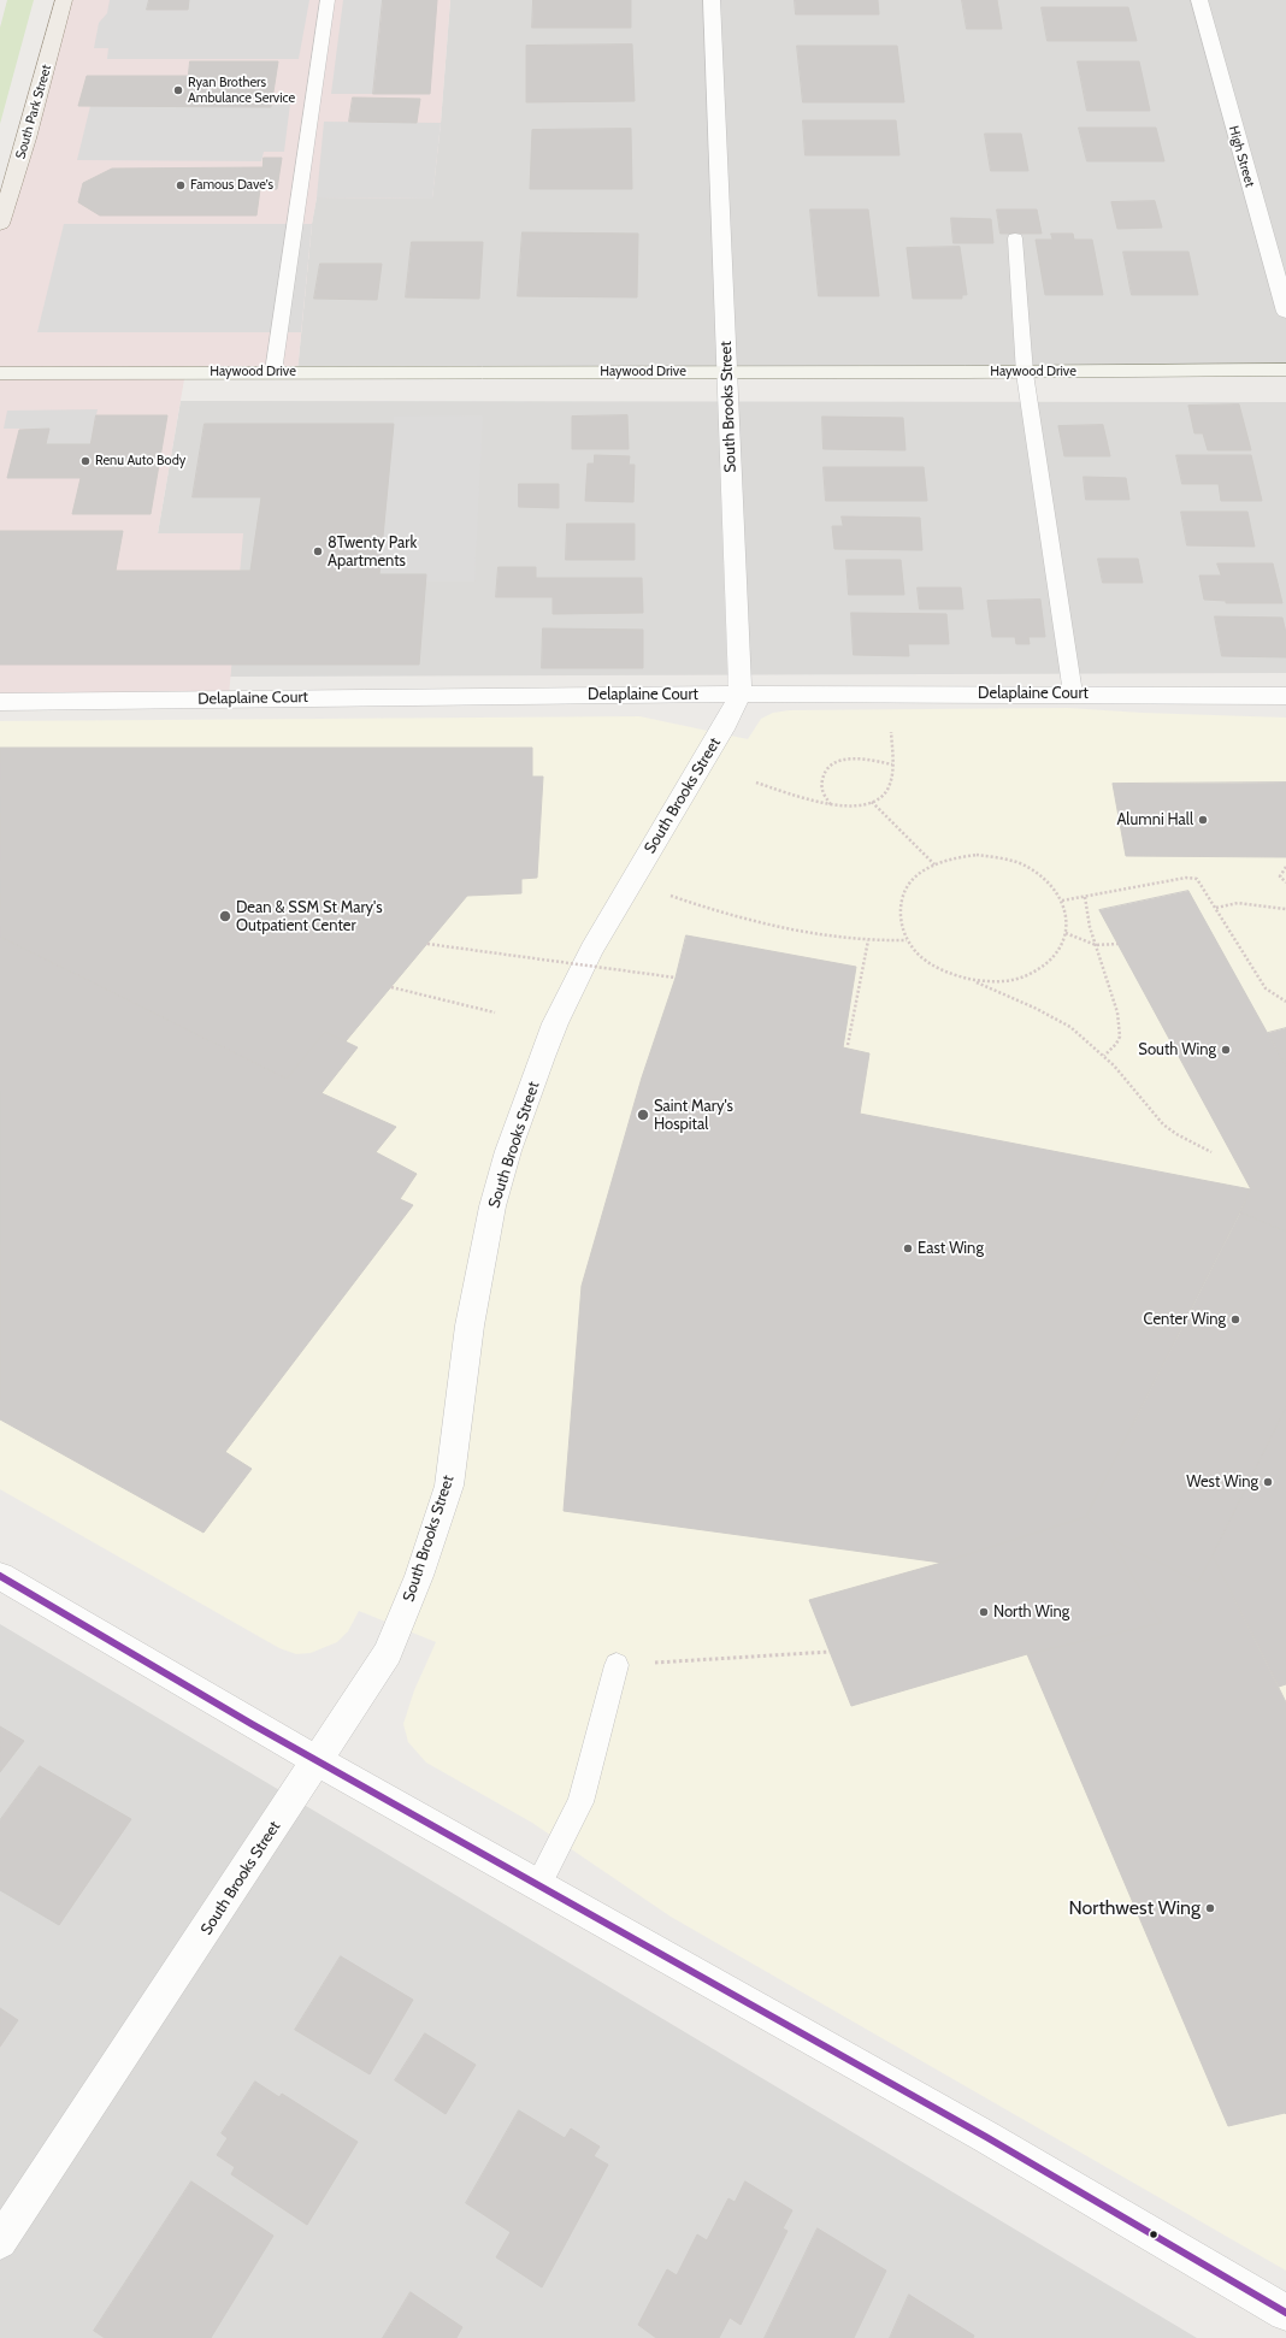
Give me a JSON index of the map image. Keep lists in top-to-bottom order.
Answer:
{
  "streets": {
    "main road": ["South Park Street"],
    "street": [
      "High Street",
      "Haywood Drive",
      "South Brooks Street",
      "Delaplaine Court"
    ]
  },
  "crossings": [
    ["Haywood Drive", "South Brooks Street"],
    ["South Brooks Street", "Delaplaine Court"]
  ],
  "places": [
    "Ryan Brothers Ambulance Service",
    "Famous Dave's",
    "Renu Auto Body",
    "8Twenty Park Apartments",
    "Alumni Hall",
    "Dean & SSM St Mary's Outpatient Center",
    "South Wing",
    "Saint Mary's Hospital",
    "East Wing",
    "Center Wing",
    "West Wing",
    "North Wing",
    "Northwest Wing"
  ]
}
